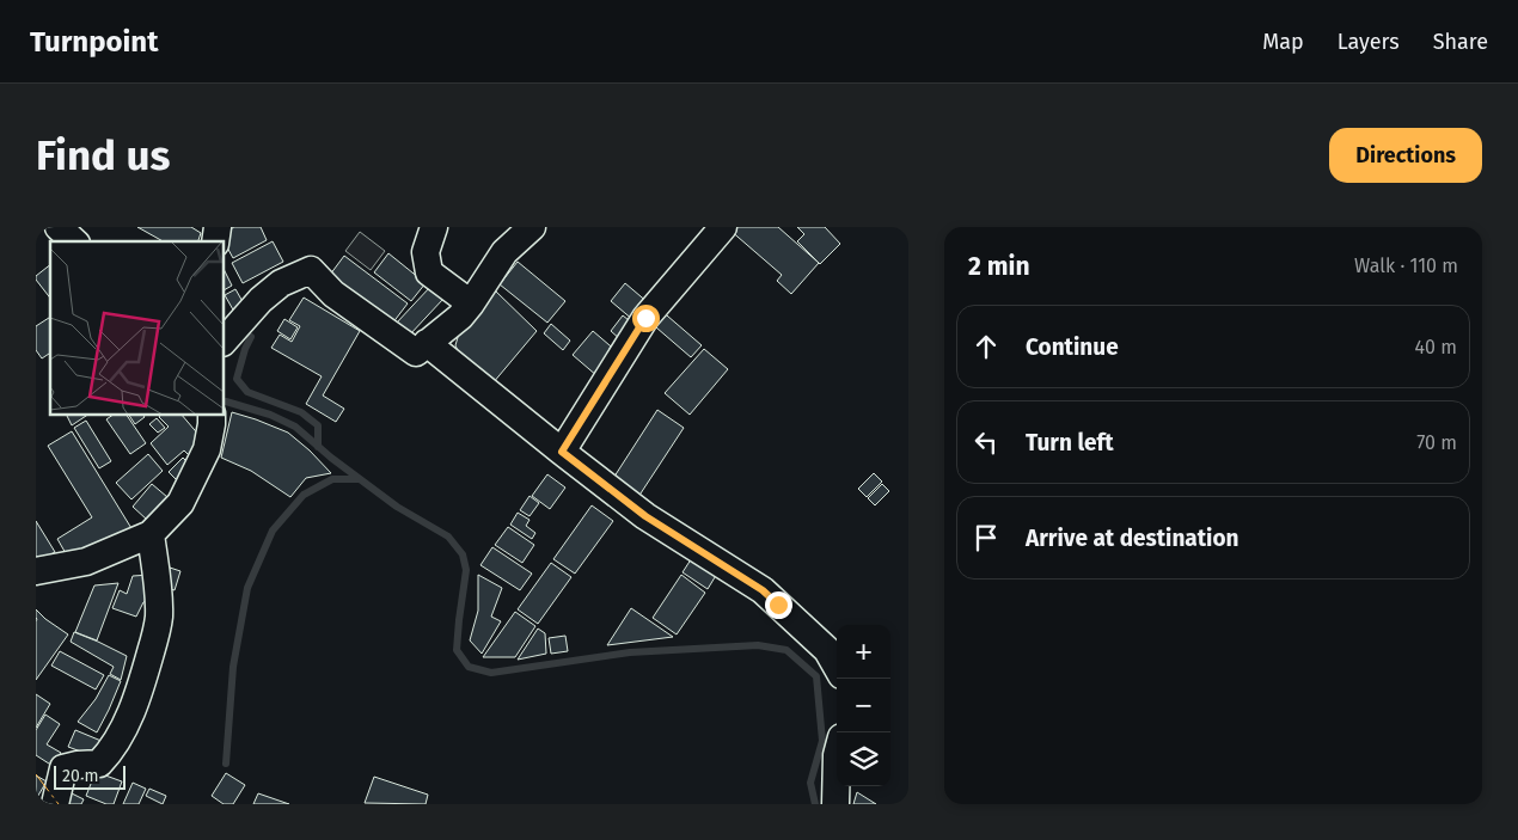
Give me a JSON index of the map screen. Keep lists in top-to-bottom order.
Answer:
{
  "scale_bar": "20 m",
  "page": {
    "header": "Turnpoint",
    "nav": ["Map", "Layers", "Share"],
    "buttons": "Directions",
    "title": "Find us",
    "heading": ["2 min", "Walk · 110 m"],
    "list": [
      ["Continue", "40 m"],
      ["Turn left", "70 m"],
      "Arrive at destination"
    ],
    "map_buttons": ["+", "−"],
    "scale": "20 m"
  }
}
